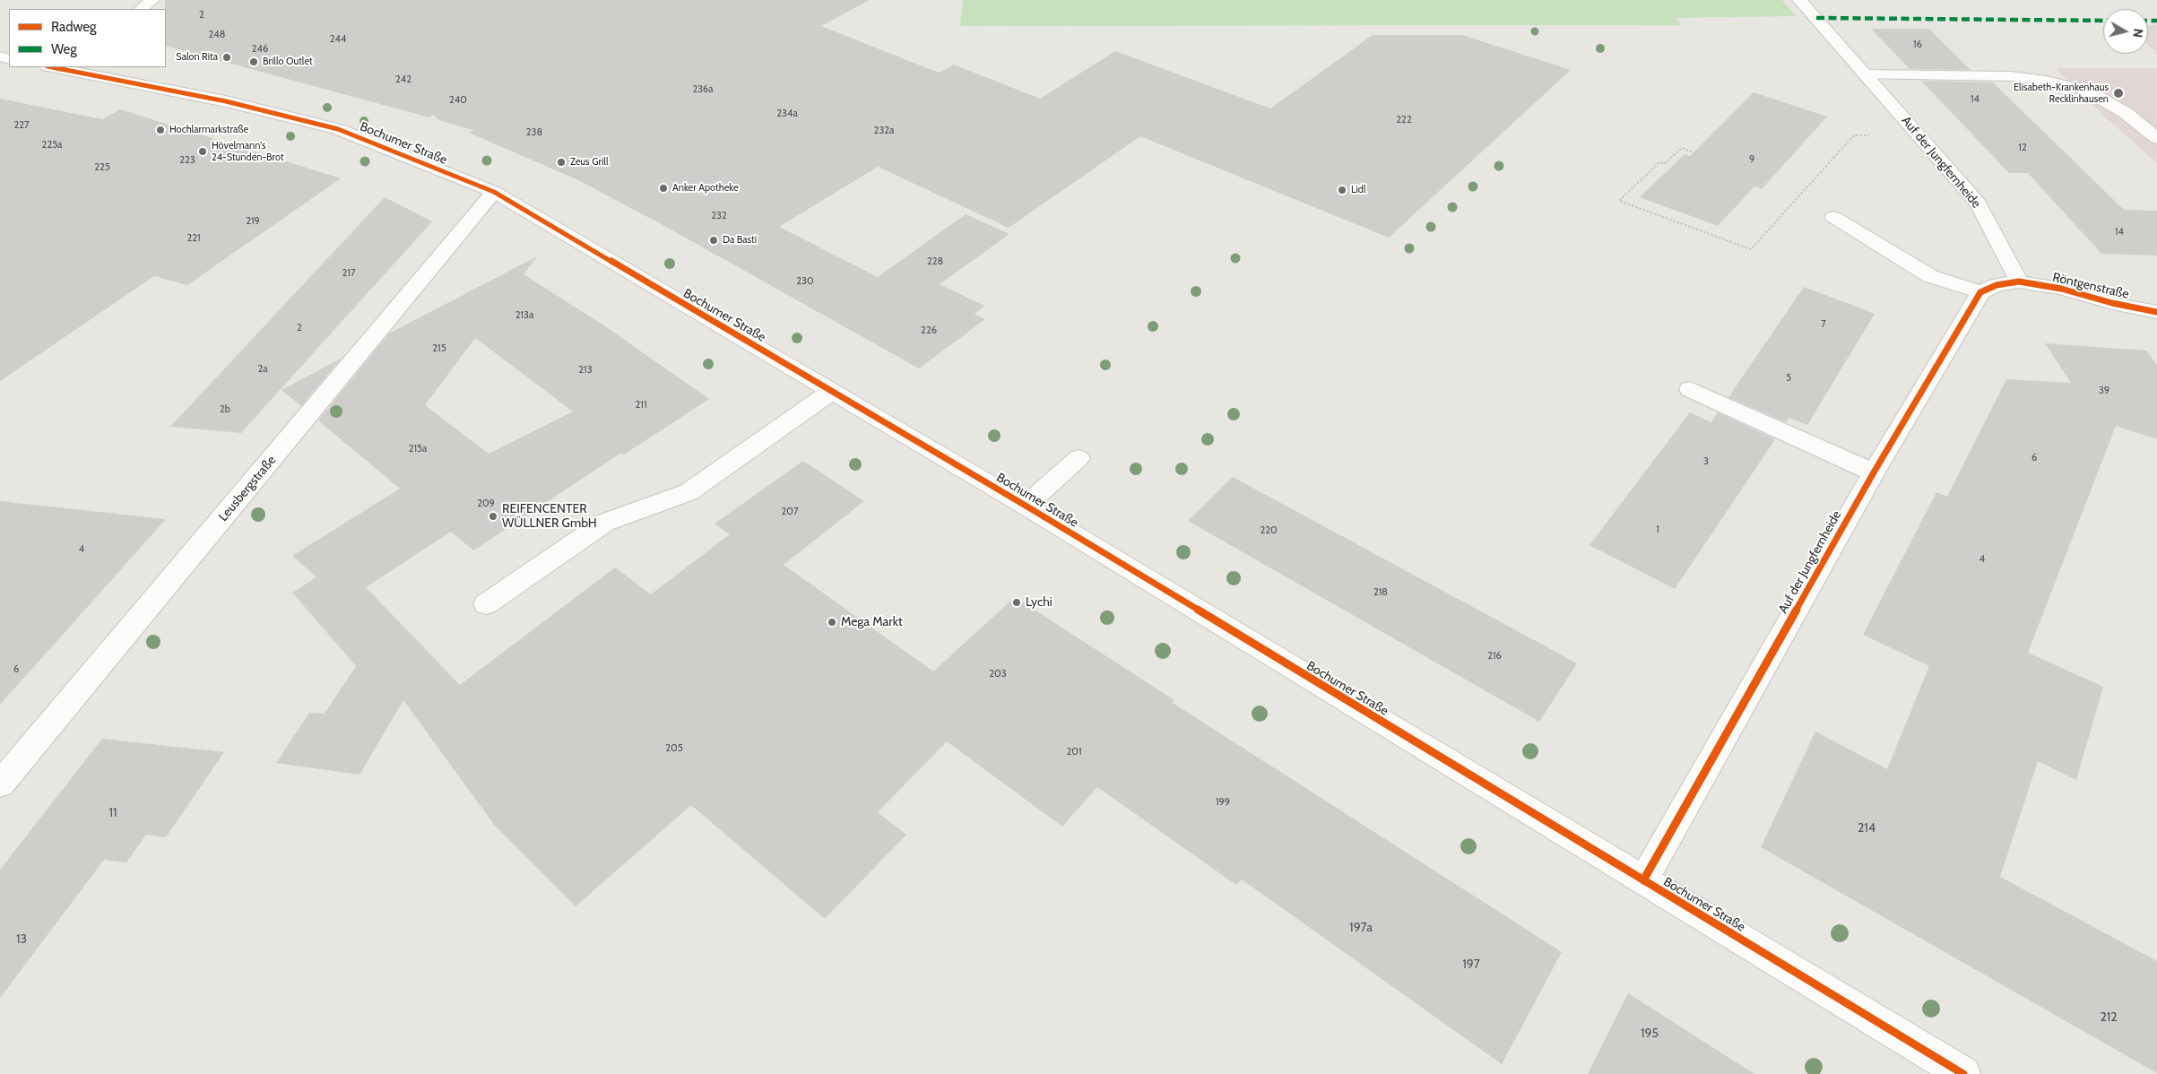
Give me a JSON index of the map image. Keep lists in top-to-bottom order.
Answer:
{
  "streets": {
    "street": [
      "Bochumer Straße",
      "Auf der Jungfernheide",
      "Röntgenstraße",
      "Leusbergstraße"
    ]
  },
  "crossings": [
    ["Bochumer Straße", "Auf der Jungfernheide"],
    ["Bochumer Straße", "Leusbergstraße"],
    ["Auf der Jungfernheide", "Röntgenstraße"]
  ],
  "places": [
    "Salon Rita",
    "Brillo Outlet",
    "Elisabeth-Krankenhaus Recklinhausen",
    "Hochlarmarkstraße",
    "Hövelmann's 24-Stunden-Brot",
    "Zeus Grill",
    "Anker Apotheke",
    "Lidl",
    "Da Basti",
    "REIFENCENTER WÜLLNER GmbH",
    "Lychi",
    "Mega Markt"
  ],
  "house_numbers": [
    "2",
    "248",
    "244",
    "16",
    "246",
    "242",
    "236a",
    "14",
    "240",
    "234a",
    "222",
    "227",
    "232a",
    "238",
    "225a",
    "12",
    "9",
    "223",
    "225",
    "232",
    "219",
    "14",
    "221",
    "228",
    "217",
    "230",
    "213a",
    "7",
    "2",
    "226",
    "215",
    "2a",
    "213",
    "5",
    "39",
    "211",
    "2b",
    "215a",
    "6",
    "3",
    "209",
    "207",
    "1",
    "220",
    "4",
    "4",
    "218",
    "216",
    "6",
    "203",
    "205",
    "201",
    "199",
    "11",
    "214",
    "197a",
    "13",
    "197",
    "212",
    "195"
  ],
  "legend": ["Radweg", "Weg"],
  "north": "right"
}
